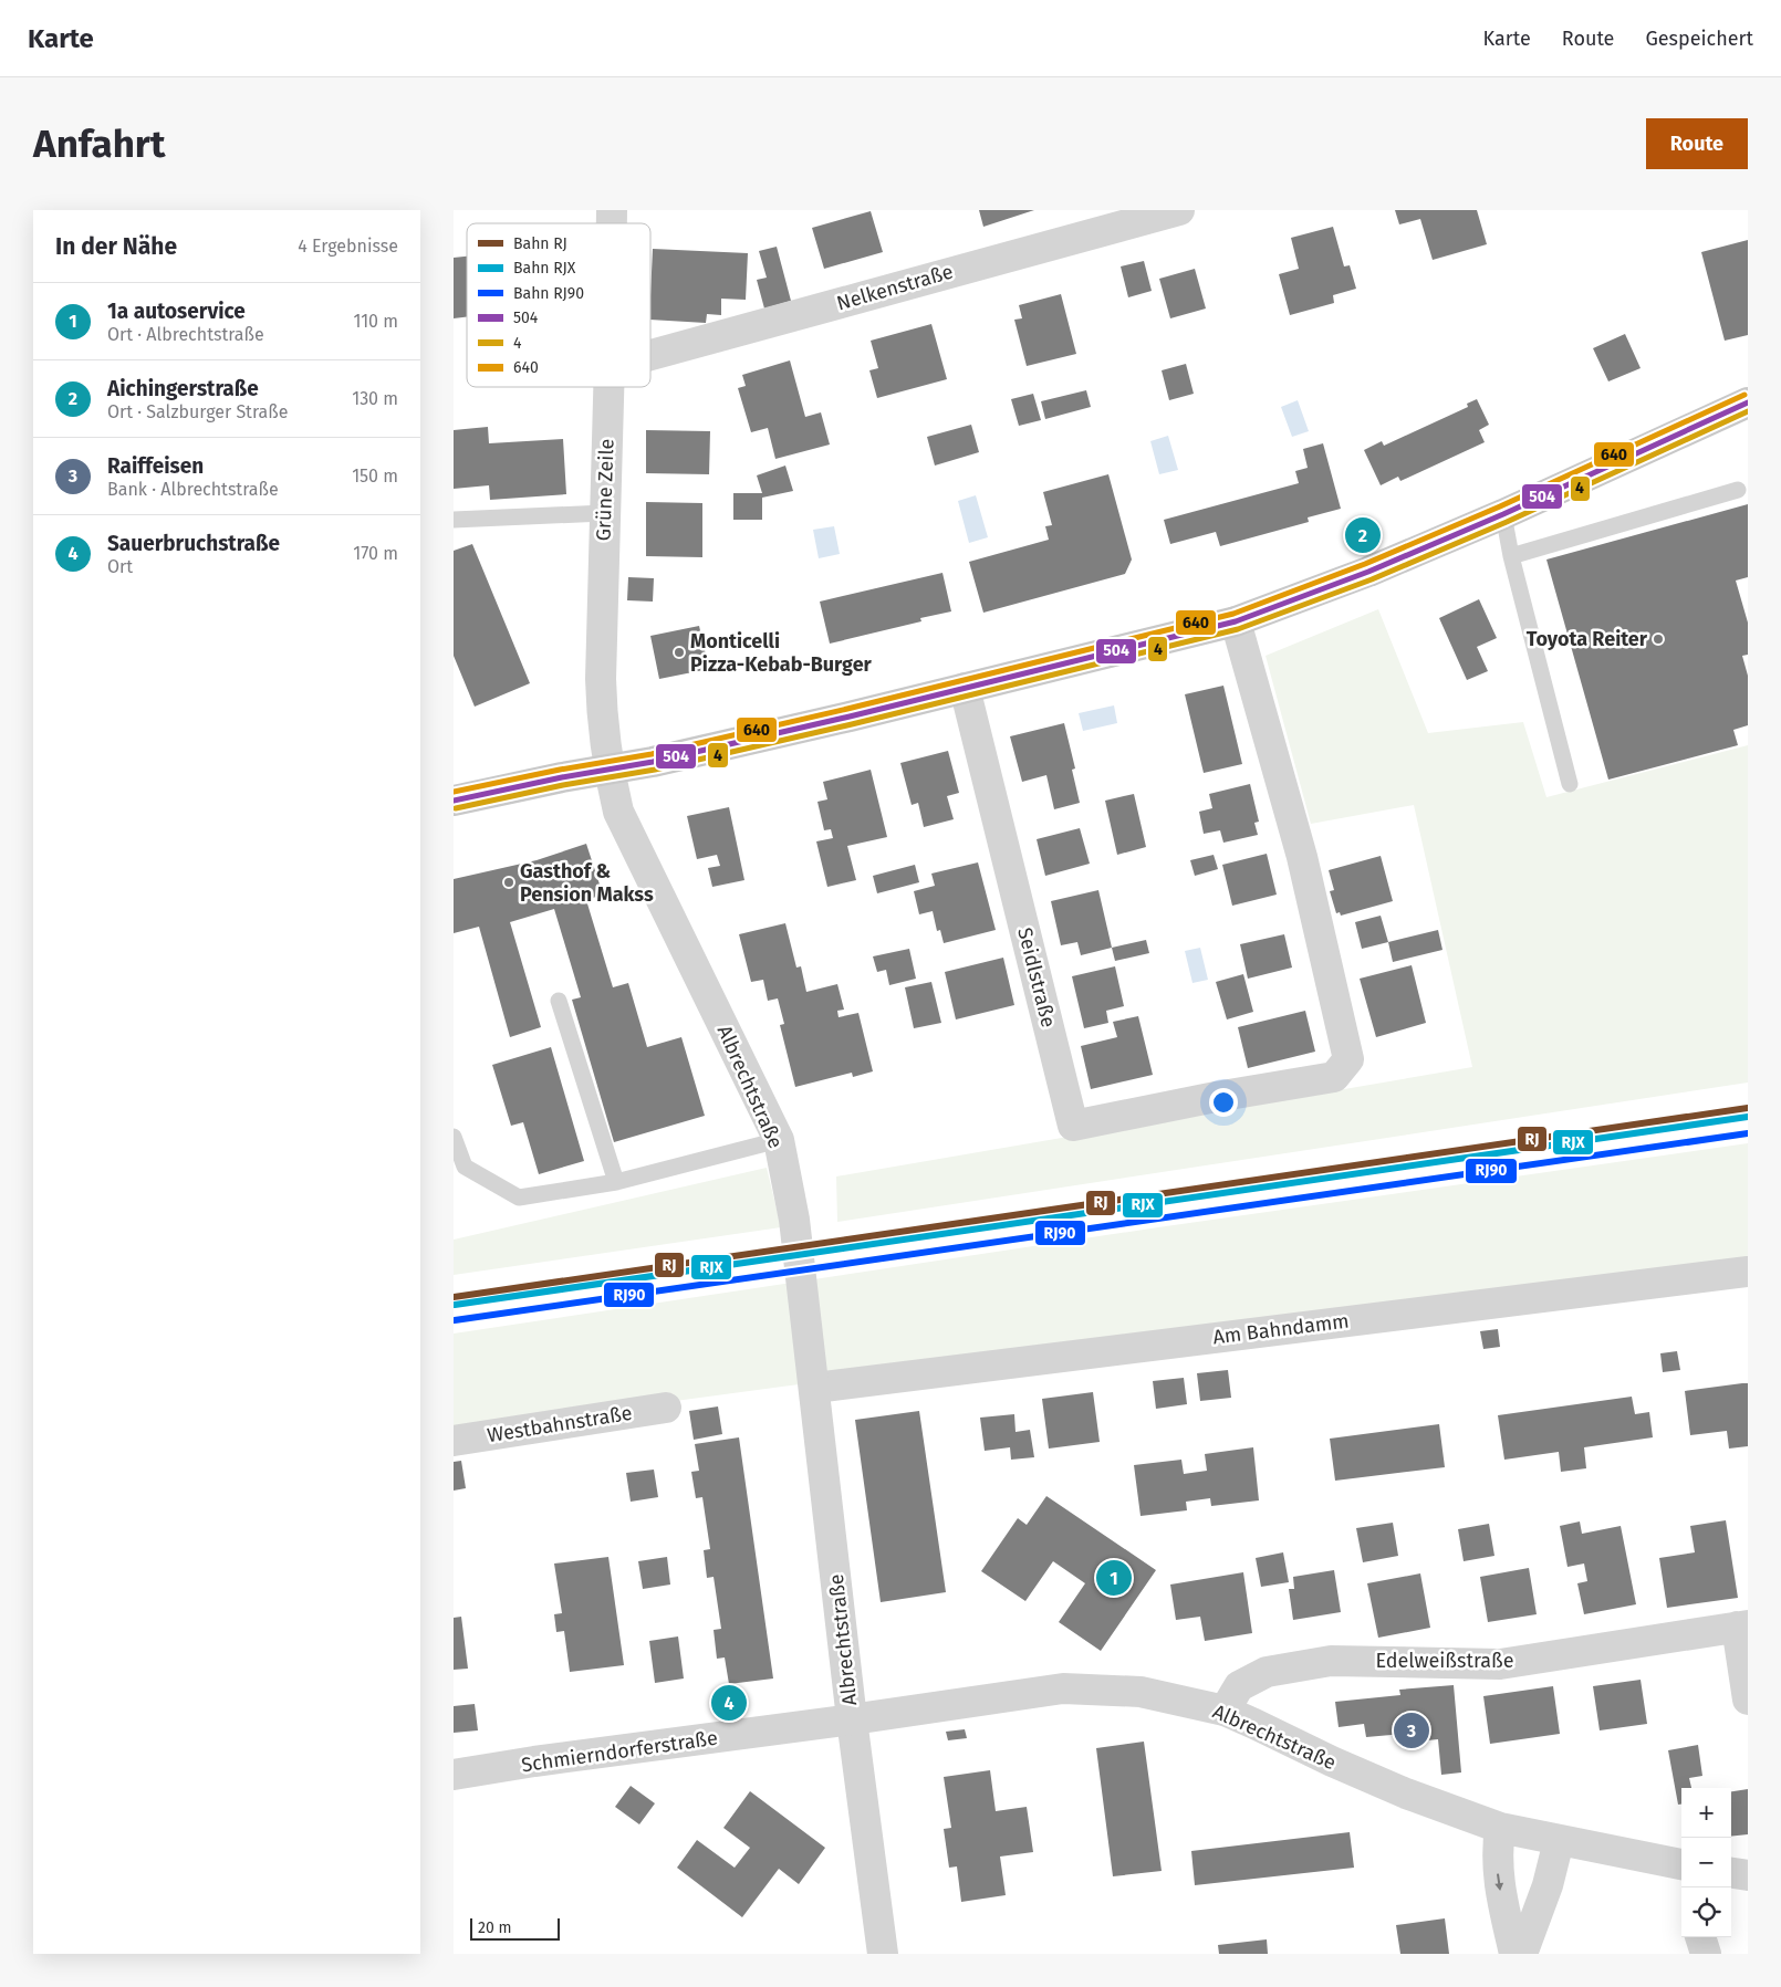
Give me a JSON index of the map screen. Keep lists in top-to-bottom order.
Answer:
{
  "streets": {
    "street": [
      "Nelkenstraße",
      "Grüne Zeile",
      "Seidlstraße",
      "Albrechtstraße",
      "Am Bahndamm",
      "Westbahnstraße",
      "Edelweißstraße",
      "Schmierndorferstraße"
    ]
  },
  "crossings": [
    ["Grüne Zeile", "Albrechtstraße"],
    ["Albrechtstraße", "Am Bahndamm"],
    ["Albrechtstraße", "Edelweißstraße"],
    ["Albrechtstraße", "Schmierndorferstraße"]
  ],
  "places": ["Toyota Reiter", "Monticelli Pizza-Kebab-Burger", "Gasthof & Pension Makss"],
  "lines": [
    "transit line 640",
    "transit line 504",
    "transit line 4",
    "rail line RJ",
    "rail line RJX",
    "rail line RJ90"
  ],
  "legend": [
    "Bahn RJ",
    "Bahn RJX",
    "Bahn RJ90",
    "504",
    "4",
    "640"
  ],
  "scale_bar": "20 m",
  "page": {
    "header": "Karte",
    "nav": ["Karte", "Route", "Gespeichert"],
    "buttons": "Route",
    "title": "Anfahrt",
    "heading": ["In der Nähe", "4 Ergebnisse"],
    "list": [
      {
        "mark": "1",
        "name": "1a autoservice",
        "note": "Ort · Albrechtstraße",
        "value": "110 m"
      },
      {
        "mark": "2",
        "name": "Aichingerstraße",
        "note": "Ort · Salzburger Straße",
        "value": "130 m"
      },
      {
        "mark": "3",
        "name": "Raiffeisen",
        "note": "Bank · Albrechtstraße",
        "value": "150 m"
      },
      {
        "mark": "4",
        "name": "Sauerbruchstraße",
        "note": "Ort",
        "value": "170 m"
      }
    ],
    "pins": [
      "2",
      "1",
      "4",
      "3"
    ],
    "map_buttons": ["+", "−"],
    "scale": "20 m"
  }
}
